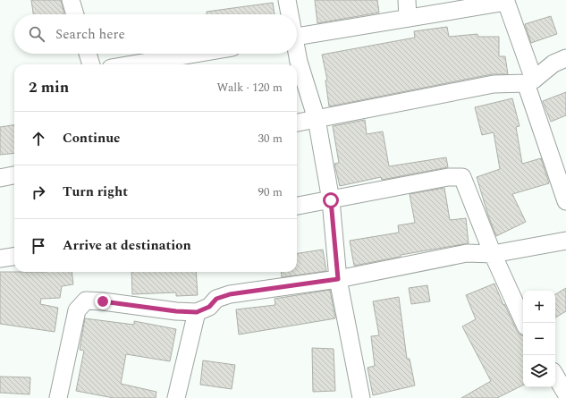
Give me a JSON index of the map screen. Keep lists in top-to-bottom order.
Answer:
{
  "page": {
    "search": "Search here",
    "heading": ["2 min", "Walk · 120 m"],
    "list": [
      ["Continue", "30 m"],
      ["Turn right", "90 m"],
      "Arrive at destination"
    ],
    "map_buttons": ["+", "−"]
  }
}
